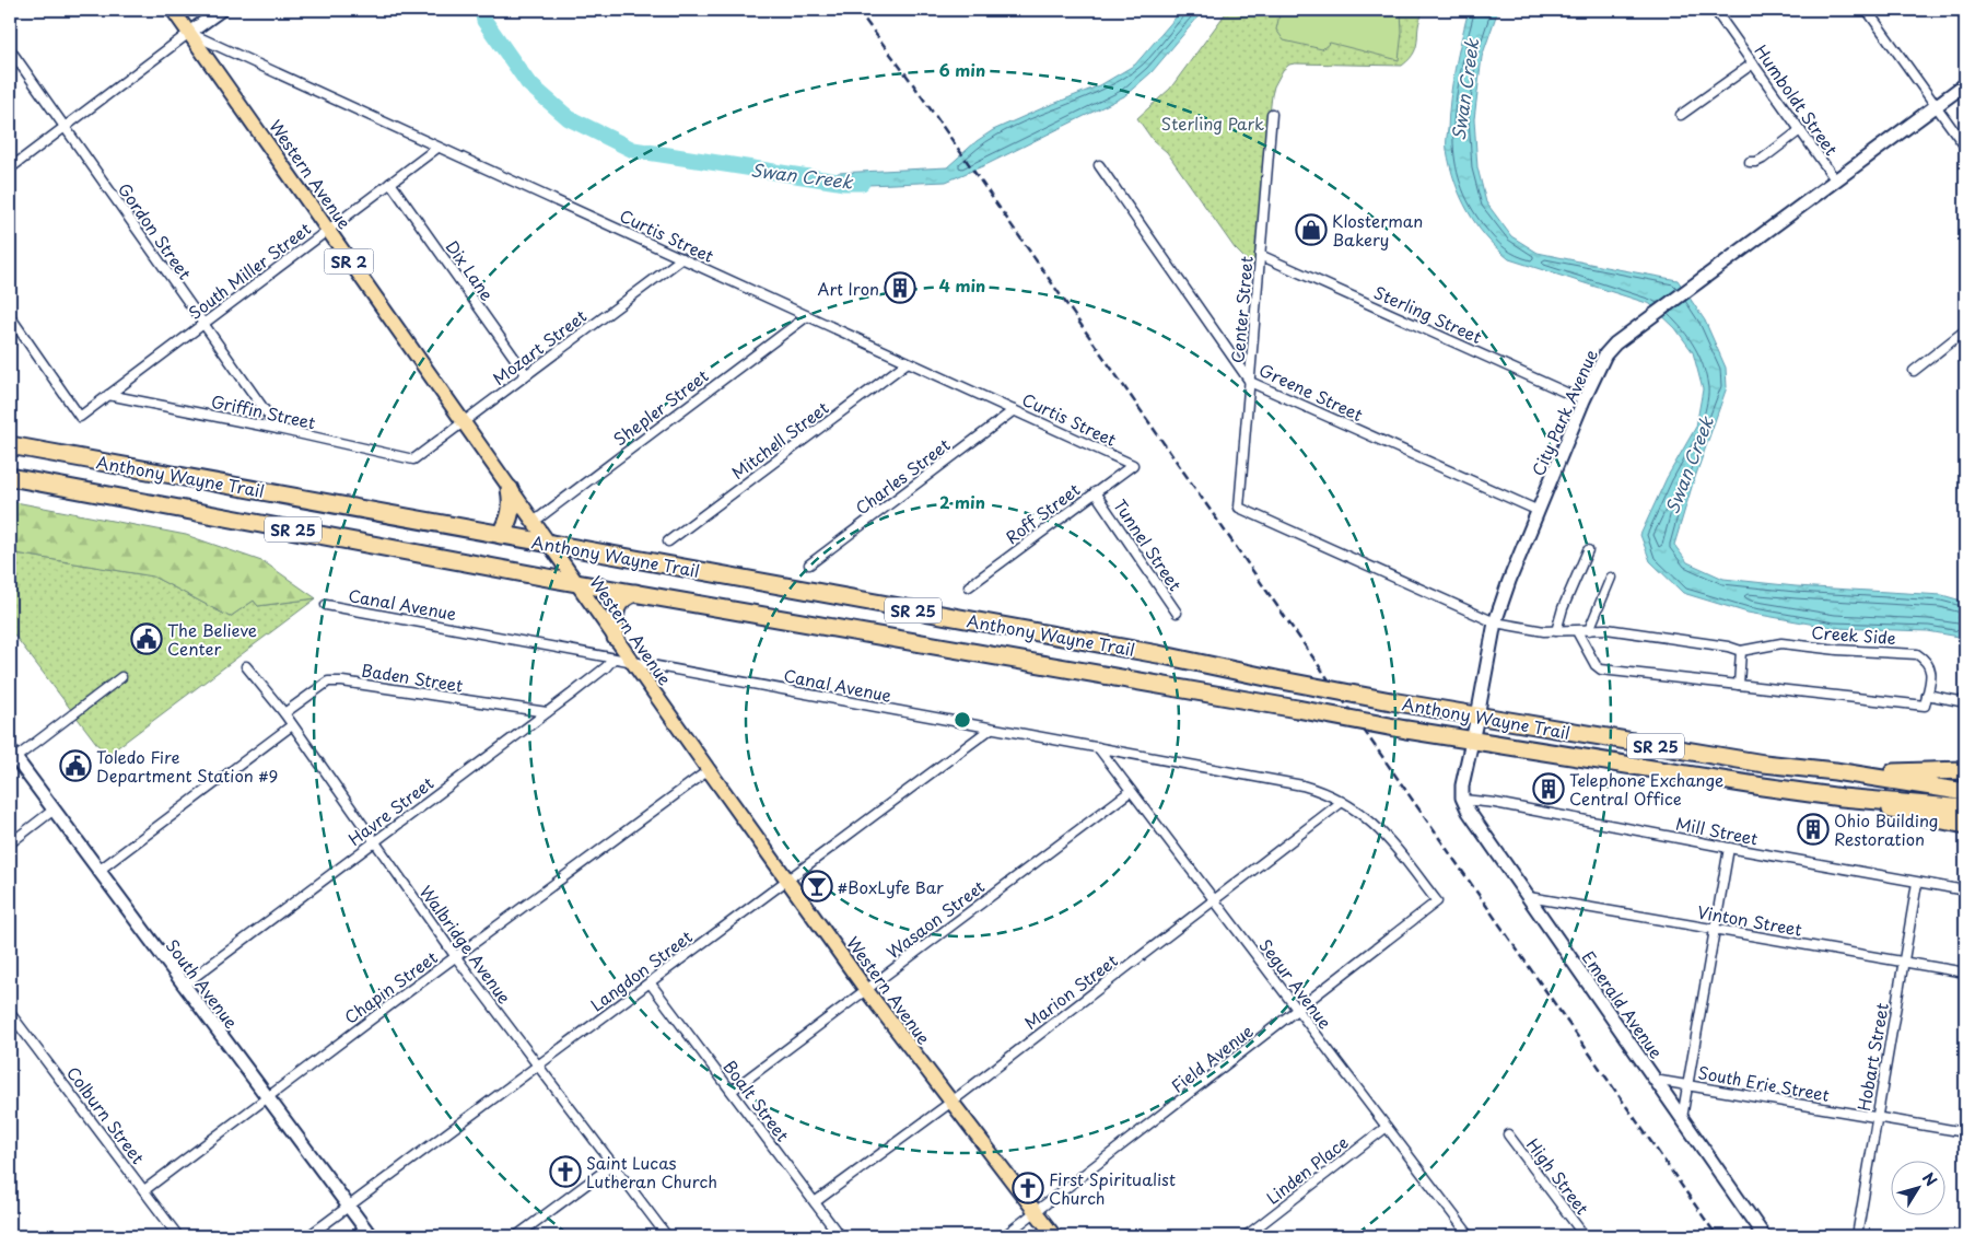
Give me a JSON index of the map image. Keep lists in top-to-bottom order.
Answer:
{
  "streets": {
    "highway": ["Anthony Wayne Trail", "SR 25"],
    "main road": ["Western Avenue", "SR 2"],
    "street": [
      "Humboldt Street",
      "Gordon Street",
      "Curtis Street",
      "South Miller Street",
      "Dix Lane",
      "Center Street",
      "Sterling Street",
      "Mozart Street",
      "Greene Street",
      "Shepler Street",
      "Griffin Street",
      "City Park Avenue",
      "Mitchell Street",
      "Charles Street",
      "Roff Street",
      "Tunnel Street",
      "Canal Avenue",
      "Creek Side",
      "Baden Street",
      "Havre Street",
      "Mill Street",
      "Wasaon Street",
      "Vinton Street",
      "Walbridge Avenue",
      "Langdon Street",
      "South Avenue",
      "Segur Avenue",
      "Chapin Street",
      "Marion Street",
      "Emerald Avenue",
      "Hobart Street",
      "Field Avenue",
      "South Erie Street",
      "Boalt Street",
      "Colburn Street",
      "Linden Place",
      "High Street"
    ]
  },
  "crossings": [
    ["Humboldt Street", "City Park Avenue"],
    ["Western Avenue", "Curtis Street"],
    ["Western Avenue", "South Miller Street"],
    ["Western Avenue", "Mozart Street"],
    ["Western Avenue", "Shepler Street"],
    ["Western Avenue", "Anthony Wayne Trail"],
    ["Western Avenue", "Canal Avenue"],
    ["Western Avenue", "Wasaon Street"],
    ["Western Avenue", "Langdon Street"],
    ["Western Avenue", "Chapin Street"],
    ["Western Avenue", "Marion Street"],
    ["Western Avenue", "Field Avenue"],
    ["Gordon Street", "South Miller Street"],
    ["Gordon Street", "Griffin Street"],
    ["Curtis Street", "South Miller Street"],
    ["Curtis Street", "Mozart Street"],
    ["Curtis Street", "Shepler Street"],
    ["Curtis Street", "Mitchell Street"],
    ["Curtis Street", "Charles Street"],
    ["Curtis Street", "Roff Street"],
    ["South Miller Street", "Dix Lane"],
    ["South Miller Street", "Griffin Street"],
    ["Dix Lane", "Mozart Street"],
    ["Center Street", "Sterling Street"],
    ["Center Street", "Greene Street"],
    ["Center Street", "City Park Avenue"],
    ["Center Street", "Creek Side"],
    ["Sterling Street", "City Park Avenue"],
    ["Mozart Street", "Griffin Street"],
    ["Greene Street", "City Park Avenue"],
    ["City Park Avenue", "Anthony Wayne Trail"],
    ["City Park Avenue", "Creek Side"],
    ["City Park Avenue", "Mill Street"],
    ["City Park Avenue", "Emerald Avenue"],
    ["Roff Street", "Tunnel Street"],
    ["Canal Avenue", "Havre Street"],
    ["Canal Avenue", "Langdon Street"],
    ["Canal Avenue", "Segur Avenue"],
    ["Canal Avenue", "Marion Street"],
    ["Canal Avenue", "Field Avenue"],
    ["Baden Street", "Havre Street"],
    ["Baden Street", "Walbridge Avenue"],
    ["Havre Street", "Walbridge Avenue"],
    ["Havre Street", "South Avenue"],
    ["Mill Street", "Emerald Avenue"],
    ["Mill Street", "Hobart Street"],
    ["Wasaon Street", "Segur Avenue"],
    ["Wasaon Street", "Boalt Street"],
    ["Vinton Street", "Emerald Avenue"],
    ["Vinton Street", "Hobart Street"],
    ["Walbridge Avenue", "Langdon Street"],
    ["Walbridge Avenue", "Chapin Street"],
    ["Langdon Street", "South Avenue"],
    ["Langdon Street", "Boalt Street"],
    ["South Avenue", "Chapin Street"],
    ["Segur Avenue", "Marion Street"],
    ["Segur Avenue", "Field Avenue"],
    ["Segur Avenue", "Linden Place"],
    ["Chapin Street", "Colburn Street"],
    ["Marion Street", "Boalt Street"],
    ["Emerald Avenue", "South Erie Street"],
    ["Hobart Street", "South Erie Street"]
  ],
  "water": ["Swan Creek"],
  "parks": ["Sterling Park"],
  "places": {
    "shop": ["Klosterman Bakery"],
    "building": ["Art Iron", "Telephone Exchange Central Office", "Ohio Building Restoration"],
    "public building": ["The Believe Center", "Toledo Fire Department Station #9"],
    "bar": ["#BoxLyfe Bar"],
    "church": ["Saint Lucas Lutheran Church", "First Spiritualist Church"]
  },
  "north": "top right",
  "rings": ["6 min", "4 min", "2 min"]
}
